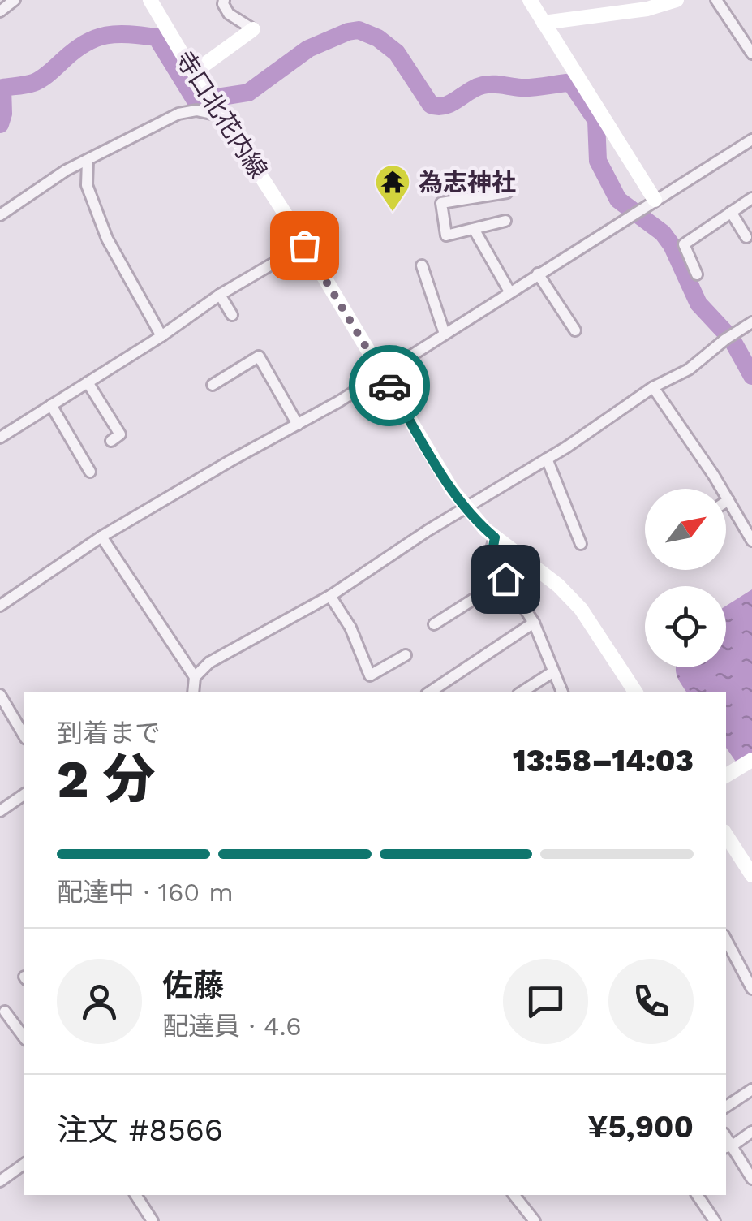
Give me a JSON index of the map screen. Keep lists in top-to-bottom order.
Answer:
{
  "streets": {
    "main road": ["寺口北花内線"]
  },
  "places": {
    "temple": ["為志神社"]
  },
  "north": "top right",
  "page": {
    "heading": ["2 分", "到着まで", "13:58–14:03"],
    "panel": [
      "佐藤",
      "配達員 · 4.6",
      "注文 #8566",
      "¥5,900"
    ],
    "bar": "配達中 · 160 m"
  }
}
